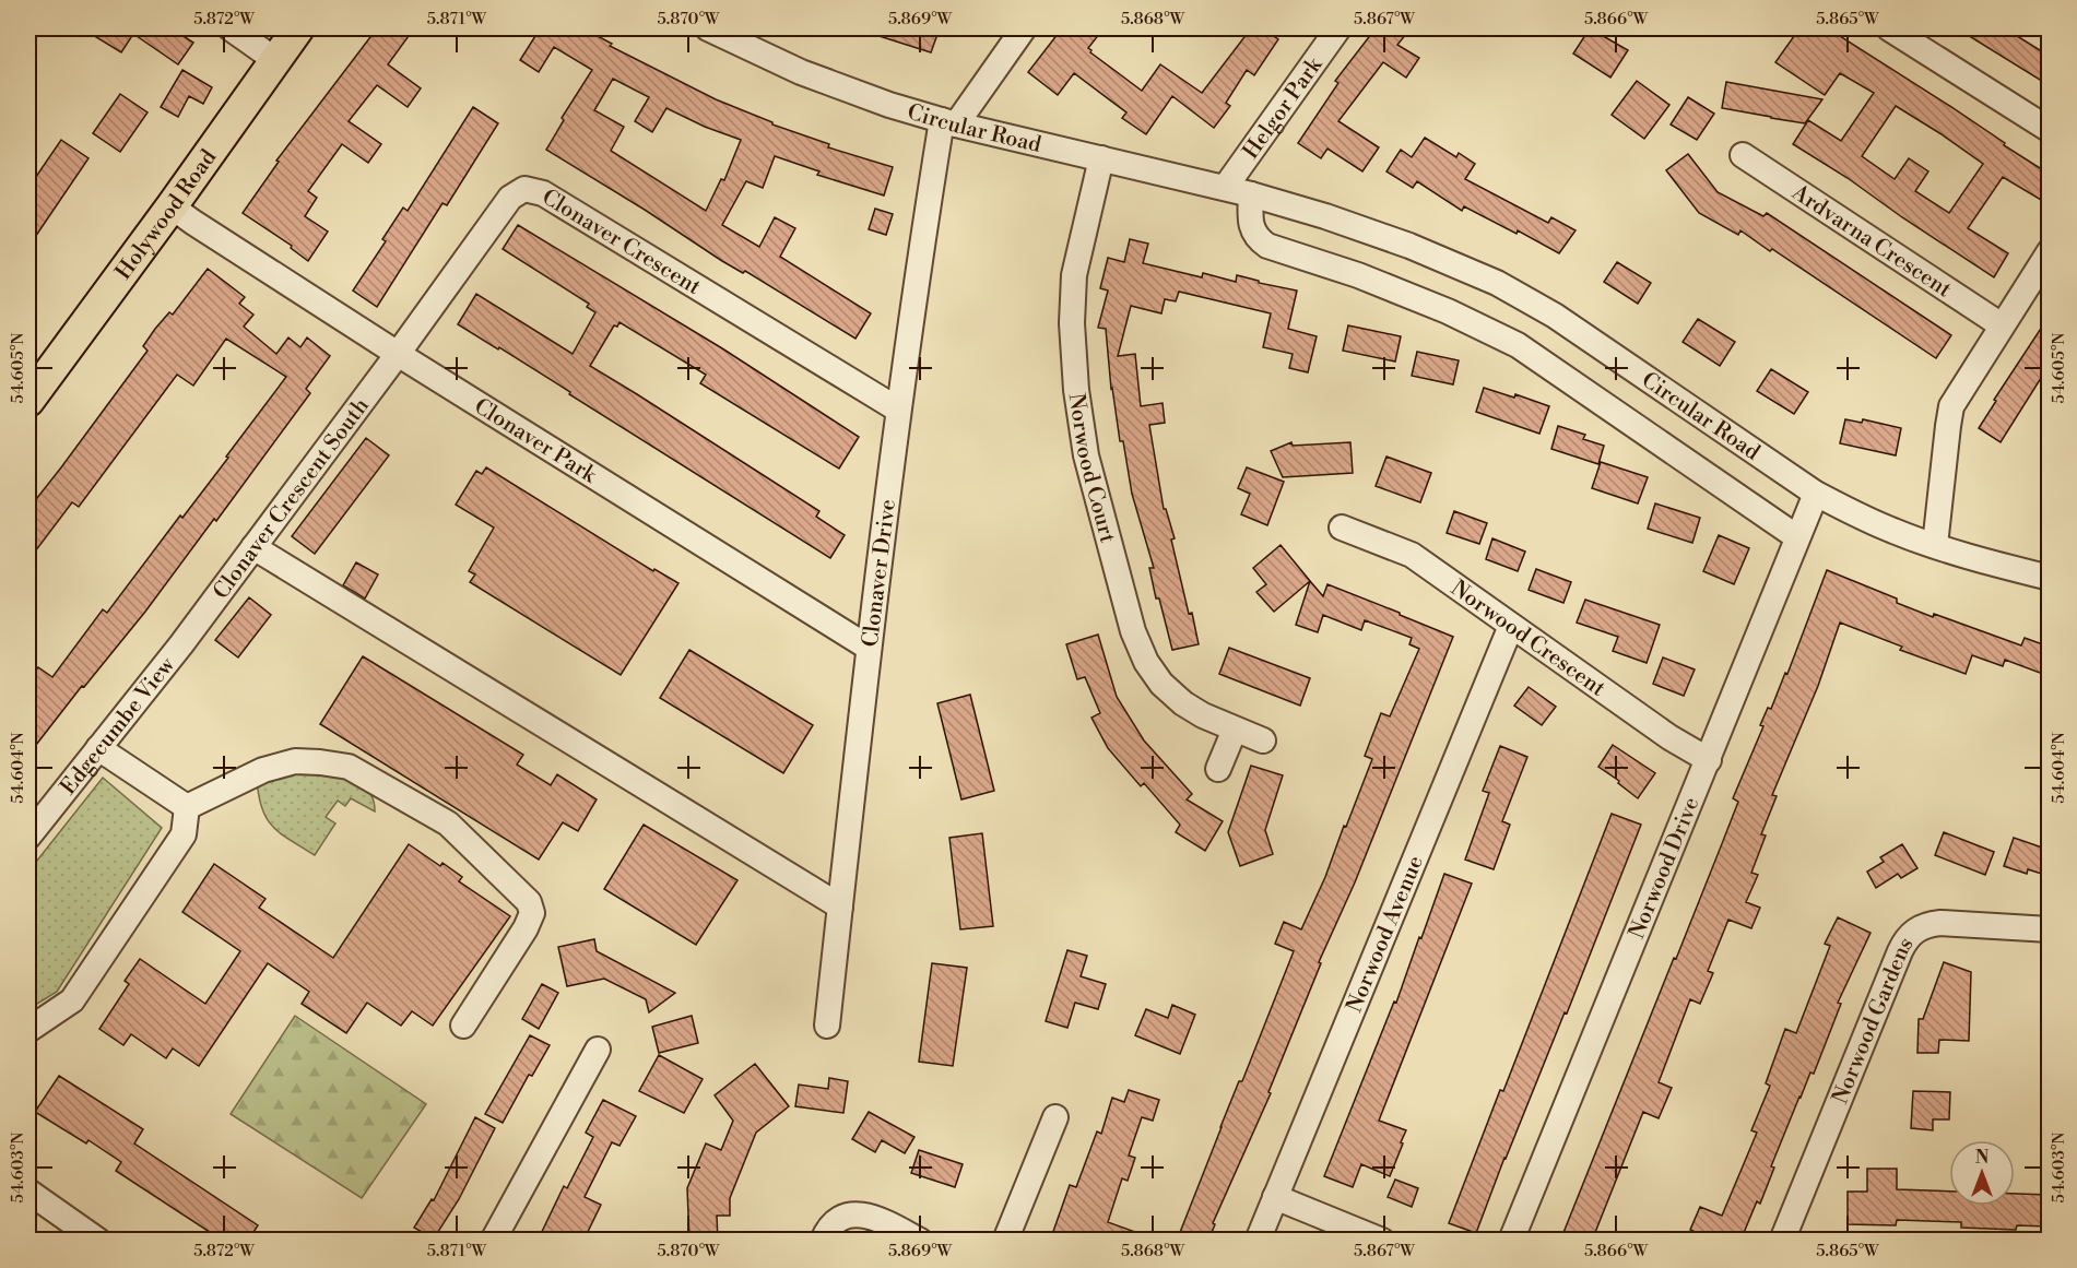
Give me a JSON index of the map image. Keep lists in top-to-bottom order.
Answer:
{
  "streets": {
    "main road": ["Holywood Road"],
    "street": [
      "Helgor Park",
      "Circular Road",
      "Ardvarna Crescent",
      "Clonaver Crescent",
      "Clonaver Park",
      "Norwood Court",
      "Clonaver Crescent South",
      "Clonaver Drive",
      "Norwood Crescent",
      "Edgecumbe View",
      "Norwood Drive",
      "Norwood Avenue",
      "Norwood Gardens"
    ]
  },
  "crossings": [
    ["Helgor Park", "Circular Road"],
    ["Circular Road", "Norwood Court"],
    ["Circular Road", "Clonaver Drive"],
    ["Circular Road", "Norwood Drive"],
    ["Holywood Road", "Clonaver Park"],
    ["Clonaver Crescent", "Clonaver Park"],
    ["Clonaver Crescent", "Clonaver Crescent South"],
    ["Clonaver Crescent", "Clonaver Drive"],
    ["Clonaver Park", "Clonaver Crescent South"],
    ["Clonaver Park", "Clonaver Drive"],
    ["Clonaver Crescent South", "Edgecumbe View"],
    ["Norwood Crescent", "Norwood Drive"],
    ["Norwood Crescent", "Norwood Avenue"]
  ],
  "north": "top",
  "coordinates": [
    "5.872°W",
    "5.871°W",
    "5.870°W",
    "5.869°W",
    "5.868°W",
    "5.867°W",
    "5.866°W",
    "5.865°W",
    "54.605°N",
    "54.604°N",
    "54.603°N"
  ]
}
